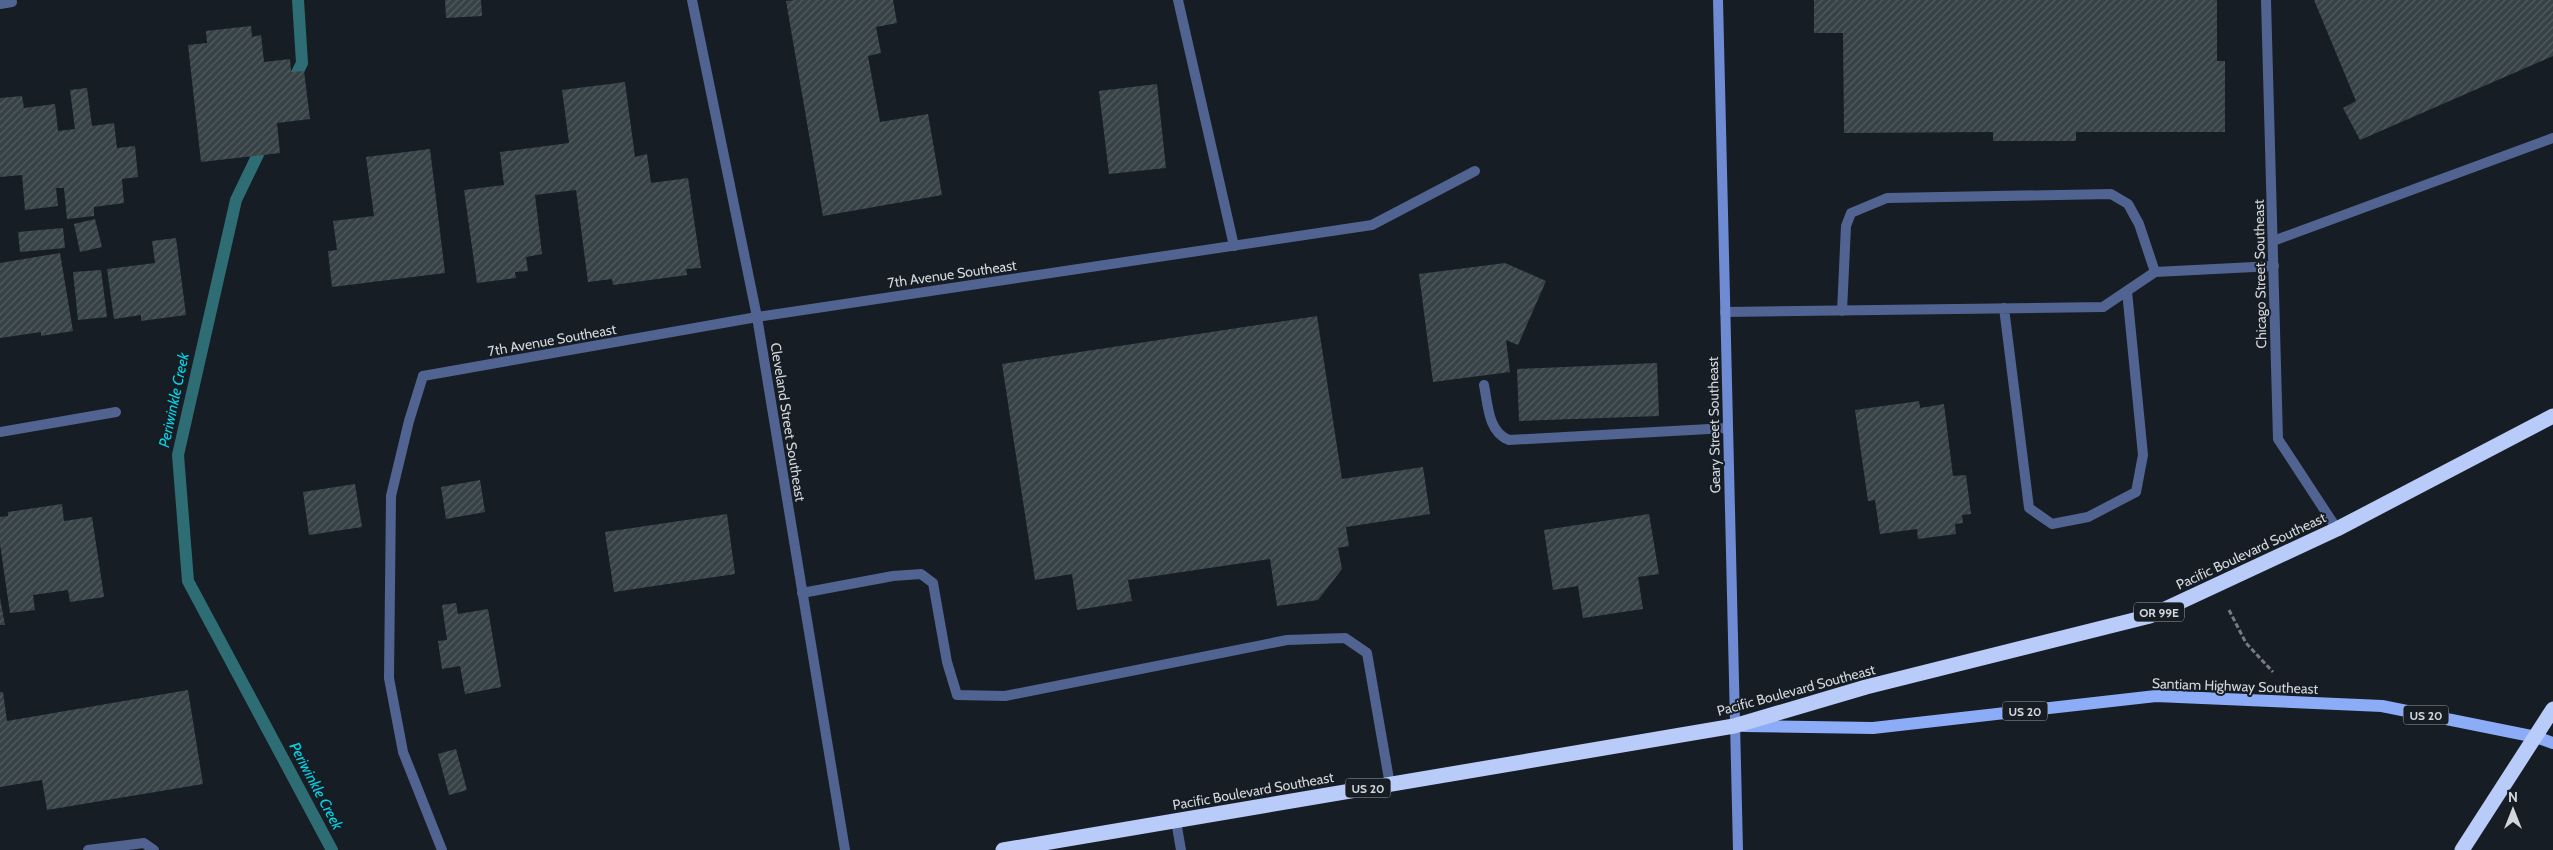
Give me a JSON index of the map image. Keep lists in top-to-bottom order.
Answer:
{
  "streets": {
    "highway": ["Pacific Boulevard Southeast", "OR 99E", "US 20"],
    "main road": ["Geary Street Southeast", "Santiam Highway Southeast"],
    "street": ["7th Avenue Southeast", "Chicago Street Southeast", "Cleveland Street Southeast"]
  },
  "crossings": [
    ["7th Avenue Southeast", "Cleveland Street Southeast"],
    ["Chicago Street Southeast", "Pacific Boulevard Southeast"],
    ["Geary Street Southeast", "Pacific Boulevard Southeast"],
    ["Geary Street Southeast", "Santiam Highway Southeast"],
    ["Pacific Boulevard Southeast", "Santiam Highway Southeast"]
  ],
  "water": ["Periwinkle Creek"],
  "north": "top"
}
